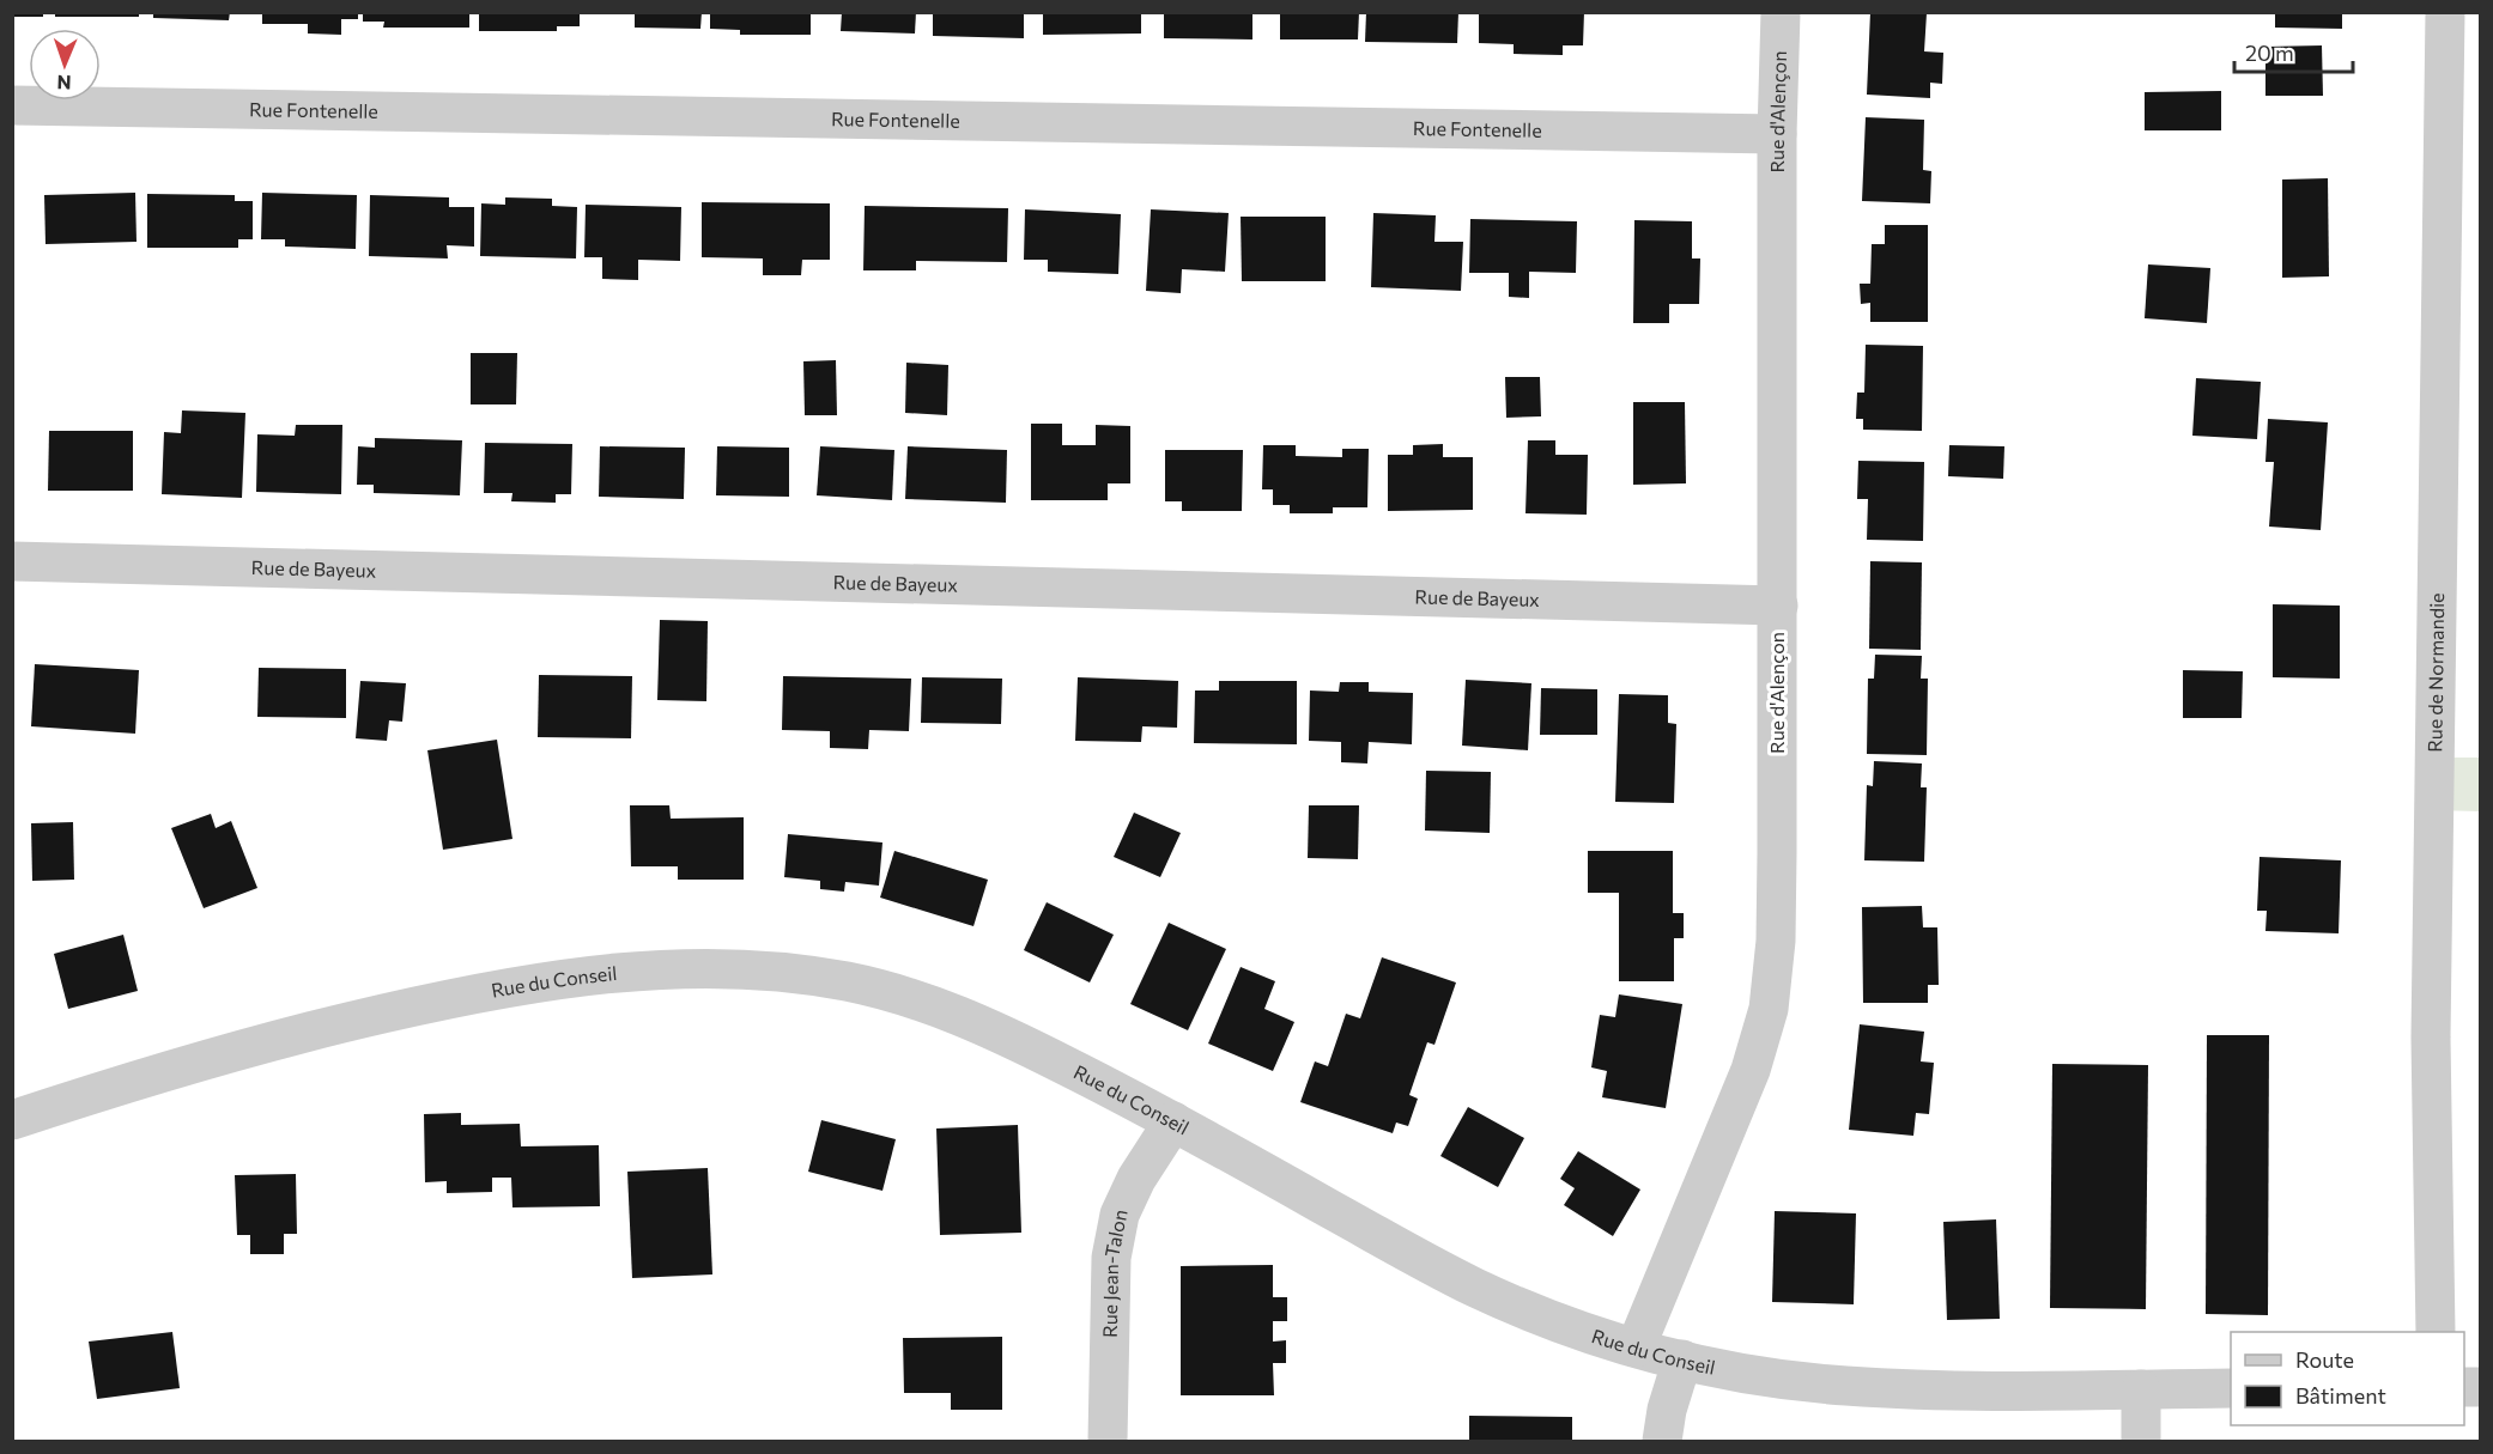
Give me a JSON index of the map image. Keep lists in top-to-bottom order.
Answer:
{
  "streets": {
    "street": [
      "Rue Fontenelle",
      "Rue d'Alençon",
      "Rue de Bayeux",
      "Rue de Normandie",
      "Rue du Conseil",
      "Rue Jean-Talon"
    ]
  },
  "crossings": [
    ["Rue Fontenelle", "Rue d'Alençon"],
    ["Rue d'Alençon", "Rue de Bayeux"],
    ["Rue d'Alençon", "Rue du Conseil"],
    ["Rue du Conseil", "Rue Jean-Talon"]
  ],
  "legend": ["Route", "Bâtiment"],
  "scale_bar": "20 m",
  "north": "bottom"
}
